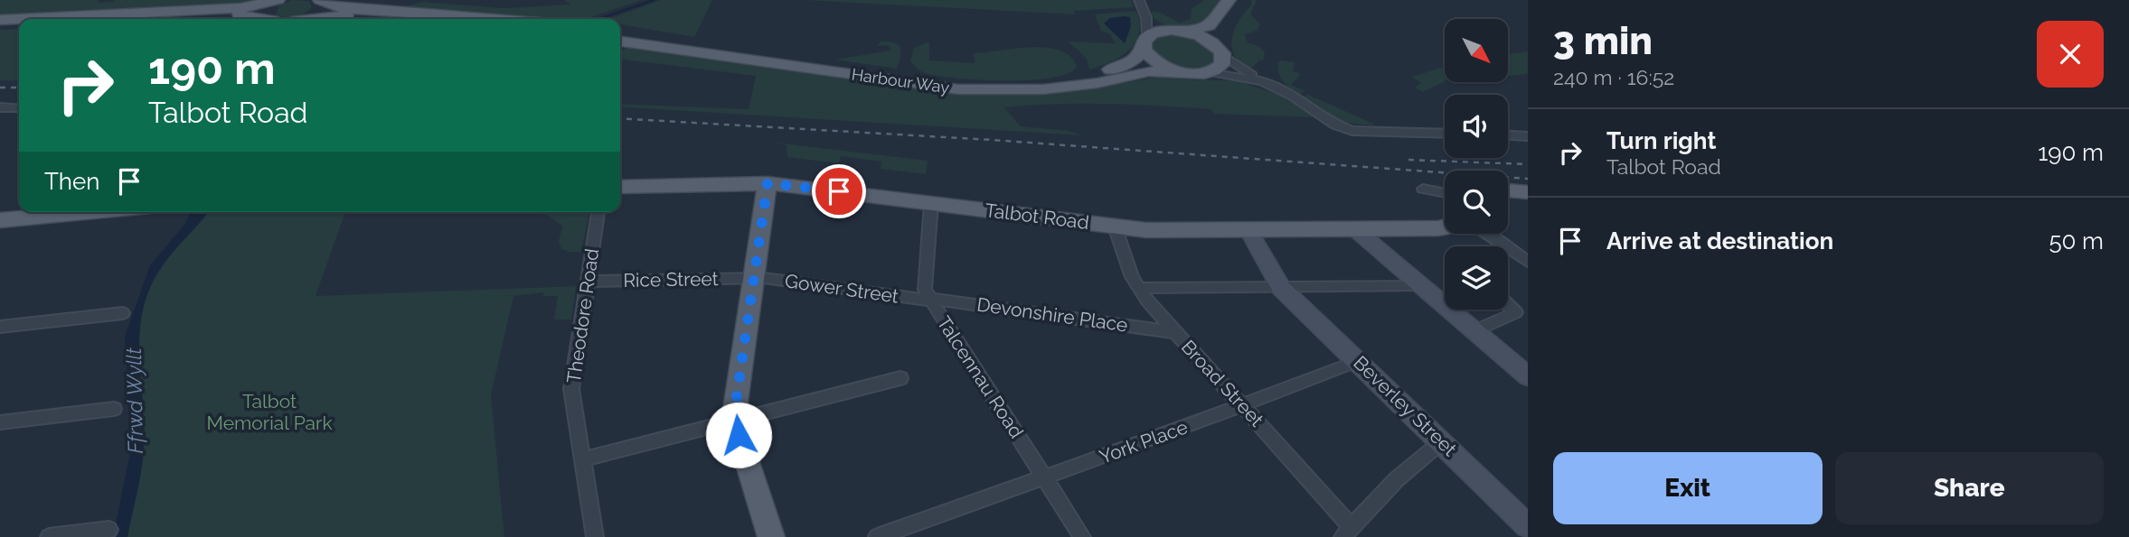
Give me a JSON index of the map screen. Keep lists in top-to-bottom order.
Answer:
{
  "streets": {
    "main road": ["Harbour Way", "Talbot Road"],
    "street": [
      "Rice Street",
      "Gower Street",
      "Devonshire Place",
      "Theodore Road",
      "Talcennau Road",
      "Broad Street",
      "Beverley Street",
      "York Place"
    ]
  },
  "crossings": [
    ["Talbot Road", "Talcennau Road"],
    ["Talbot Road", "Broad Street"],
    ["Talbot Road", "Beverley Street"],
    ["Rice Street", "Gower Street"],
    ["Rice Street", "Theodore Road"],
    ["Gower Street", "Devonshire Place"],
    ["Gower Street", "Talcennau Road"],
    ["Devonshire Place", "Talcennau Road"],
    ["Devonshire Place", "Broad Street"],
    ["Talcennau Road", "York Place"],
    ["Broad Street", "York Place"],
    ["Beverley Street", "York Place"]
  ],
  "water": ["Ffrwd Wyllt"],
  "parks": ["Talbot Memorial Park"],
  "north": "bottom right",
  "page": {
    "heading": ["3 min", "240 m · 16:52"],
    "turn": ["190 m", "Talbot Road"],
    "list": [
      {
        "name": "Turn right",
        "note": "Talbot Road",
        "value": "190 m"
      },
      {
        "name": "Arrive at destination",
        "value": "50 m"
      }
    ],
    "then": "Then",
    "buttons": ["Exit", "Share"]
  }
}
